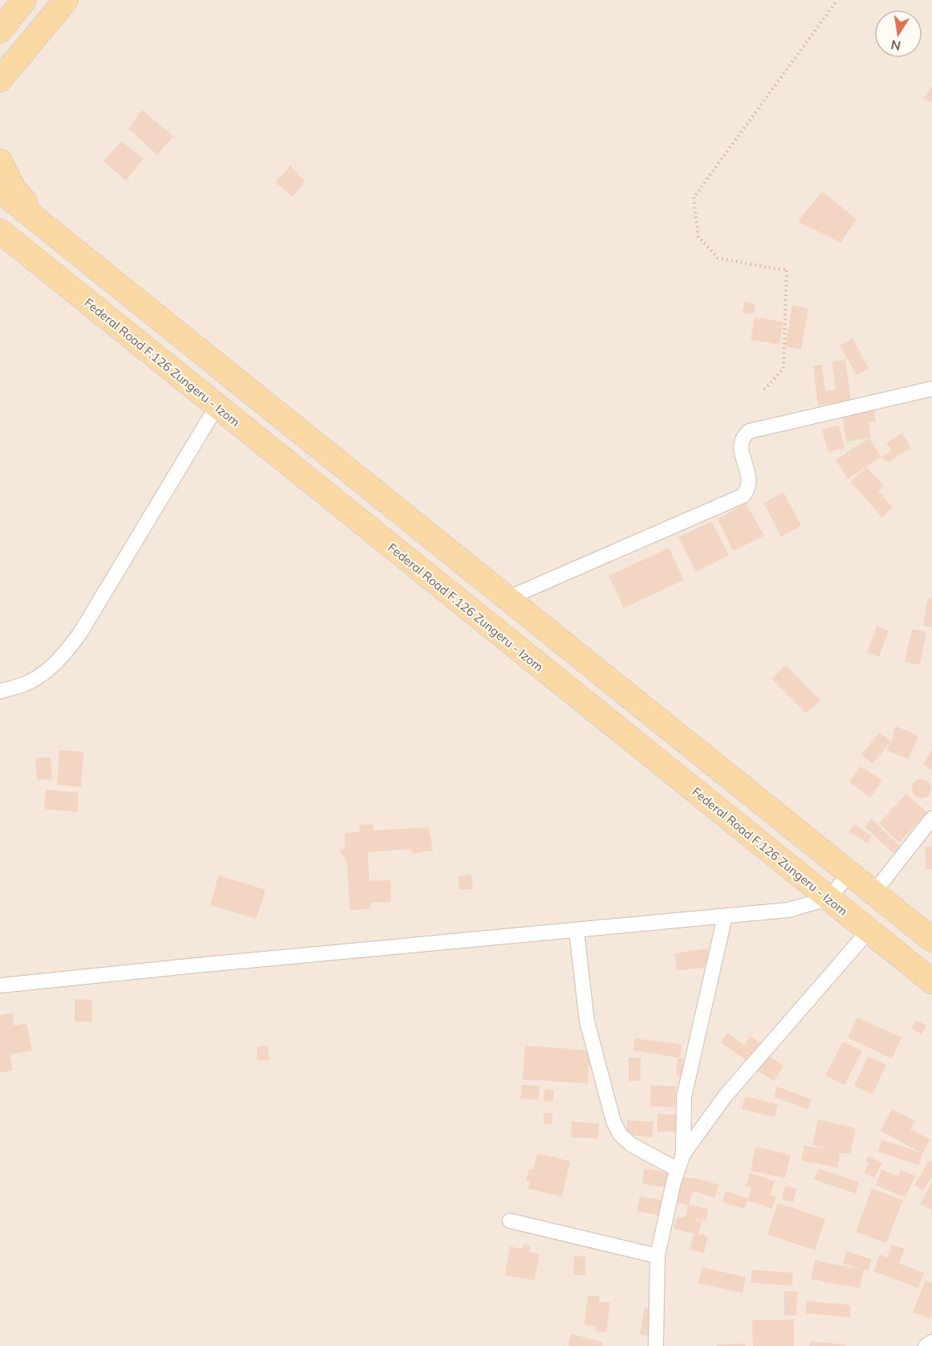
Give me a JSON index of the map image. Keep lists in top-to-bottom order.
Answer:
{
  "streets": {
    "main road": ["Federal Road F.126 Zungeru - Izom"]
  },
  "north": "bottom"
}
